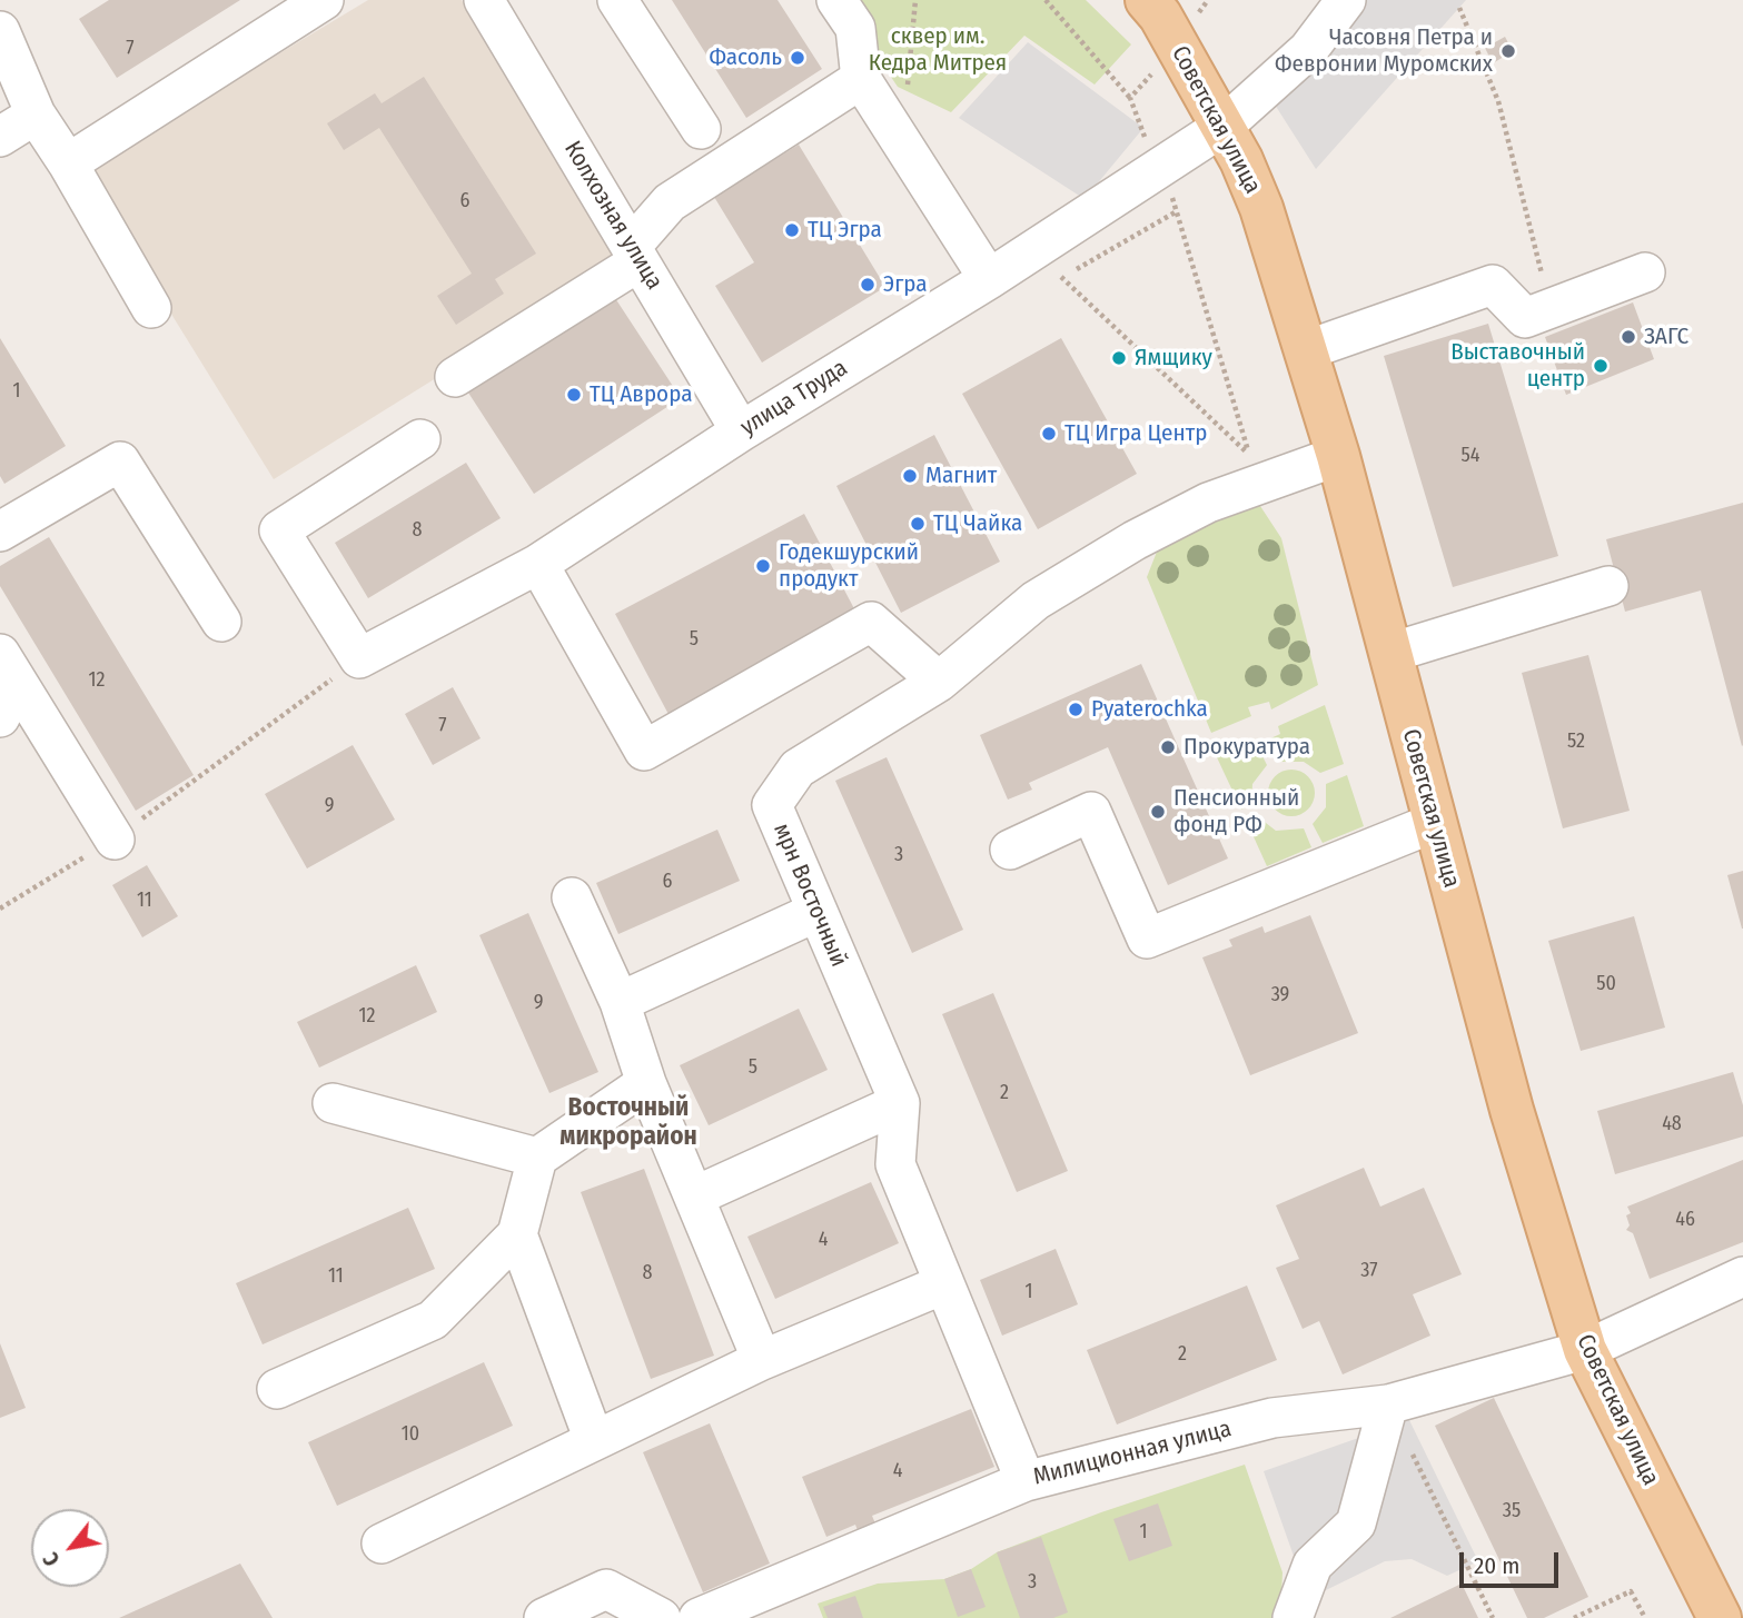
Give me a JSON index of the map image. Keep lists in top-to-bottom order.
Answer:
{
  "streets": {
    "main road": ["Советская улица"],
    "street": [
      "Колхозная улица",
      "улица Труда",
      "мрн Восточный",
      "Милиционная улица"
    ]
  },
  "crossings": [
    ["Советская улица", "улица Труда"],
    ["Советская улица", "мрн Восточный"],
    ["Советская улица", "Милиционная улица"],
    ["Колхозная улица", "улица Труда"],
    ["мрн Восточный", "Милиционная улица"]
  ],
  "districts": ["Восточный микрорайон"],
  "parks": ["сквер им. Кедра Митрея"],
  "places": [
    "Часовня Петра и Февронии Муромских",
    "Фасоль",
    "ТЦ Эгра",
    "Эгра",
    "ЗАГС",
    "Ямщику",
    "Выставочный центр",
    "ТЦ Аврора",
    "ТЦ Игра Центр",
    "Магнит",
    "ТЦ Чайка",
    "Годекшурский продукт",
    "Pyaterochka",
    "Прокуратура",
    "Пенсионный фонд РФ"
  ],
  "house_numbers": [
    "7",
    "6",
    "1",
    "54",
    "8",
    "5",
    "12",
    "7",
    "52",
    "9",
    "3",
    "6",
    "11",
    "50",
    "39",
    "9",
    "12",
    "5",
    "2",
    "48",
    "46",
    "4",
    "37",
    "8",
    "11",
    "1",
    "2",
    "10",
    "4",
    "35",
    "1",
    "3"
  ],
  "scale_bar": "20 m",
  "north": "bottom left"
}
